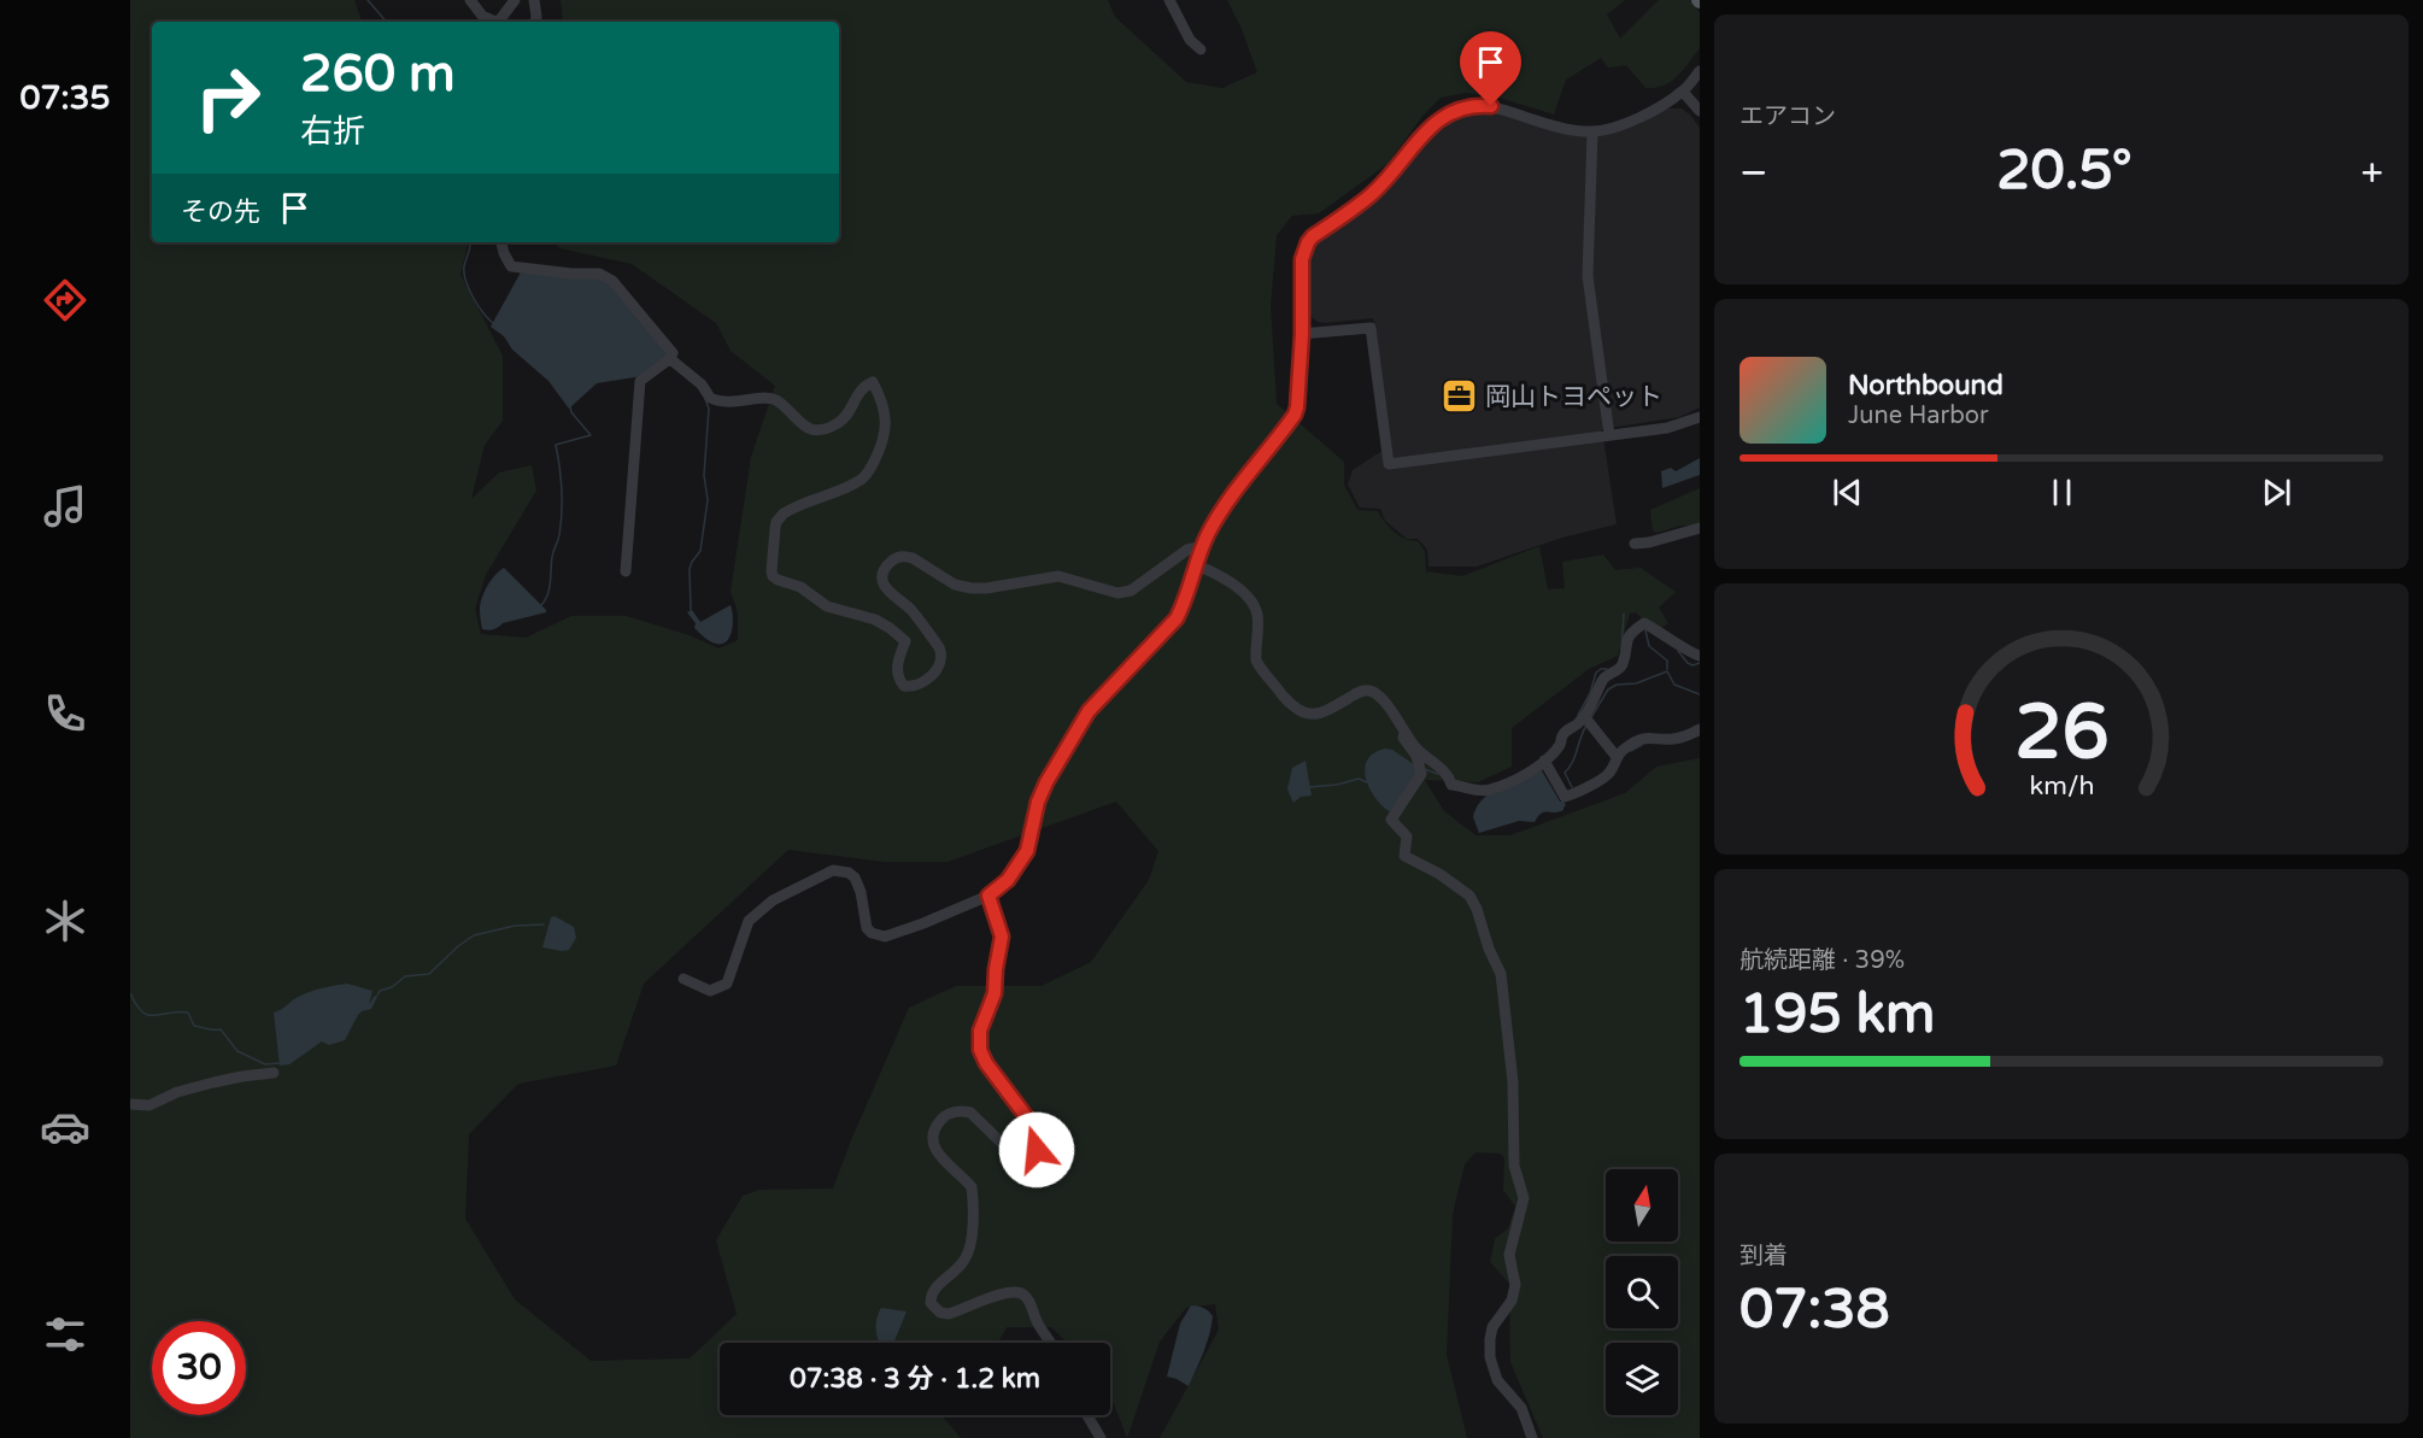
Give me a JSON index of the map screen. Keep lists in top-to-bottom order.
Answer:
{
  "places": {
    "office": ["岡山トヨペット"]
  },
  "north": "top",
  "page": {
    "tabs": "07:35",
    "tile": [
      "エアコン",
      ["航続距離 · 39%", "195 km"],
      ["到着", "07:38"]
    ],
    "turn": ["260 m", "右折"],
    "heat": ["−", "20.5°", "+"],
    "then": "その先",
    "song": ["Northbound", "June Harbor"],
    "limit": "30",
    "trip": "07:38 · 3 分 · 1.2 km",
    "gauge": ["26", "km/h"]
  }
}
